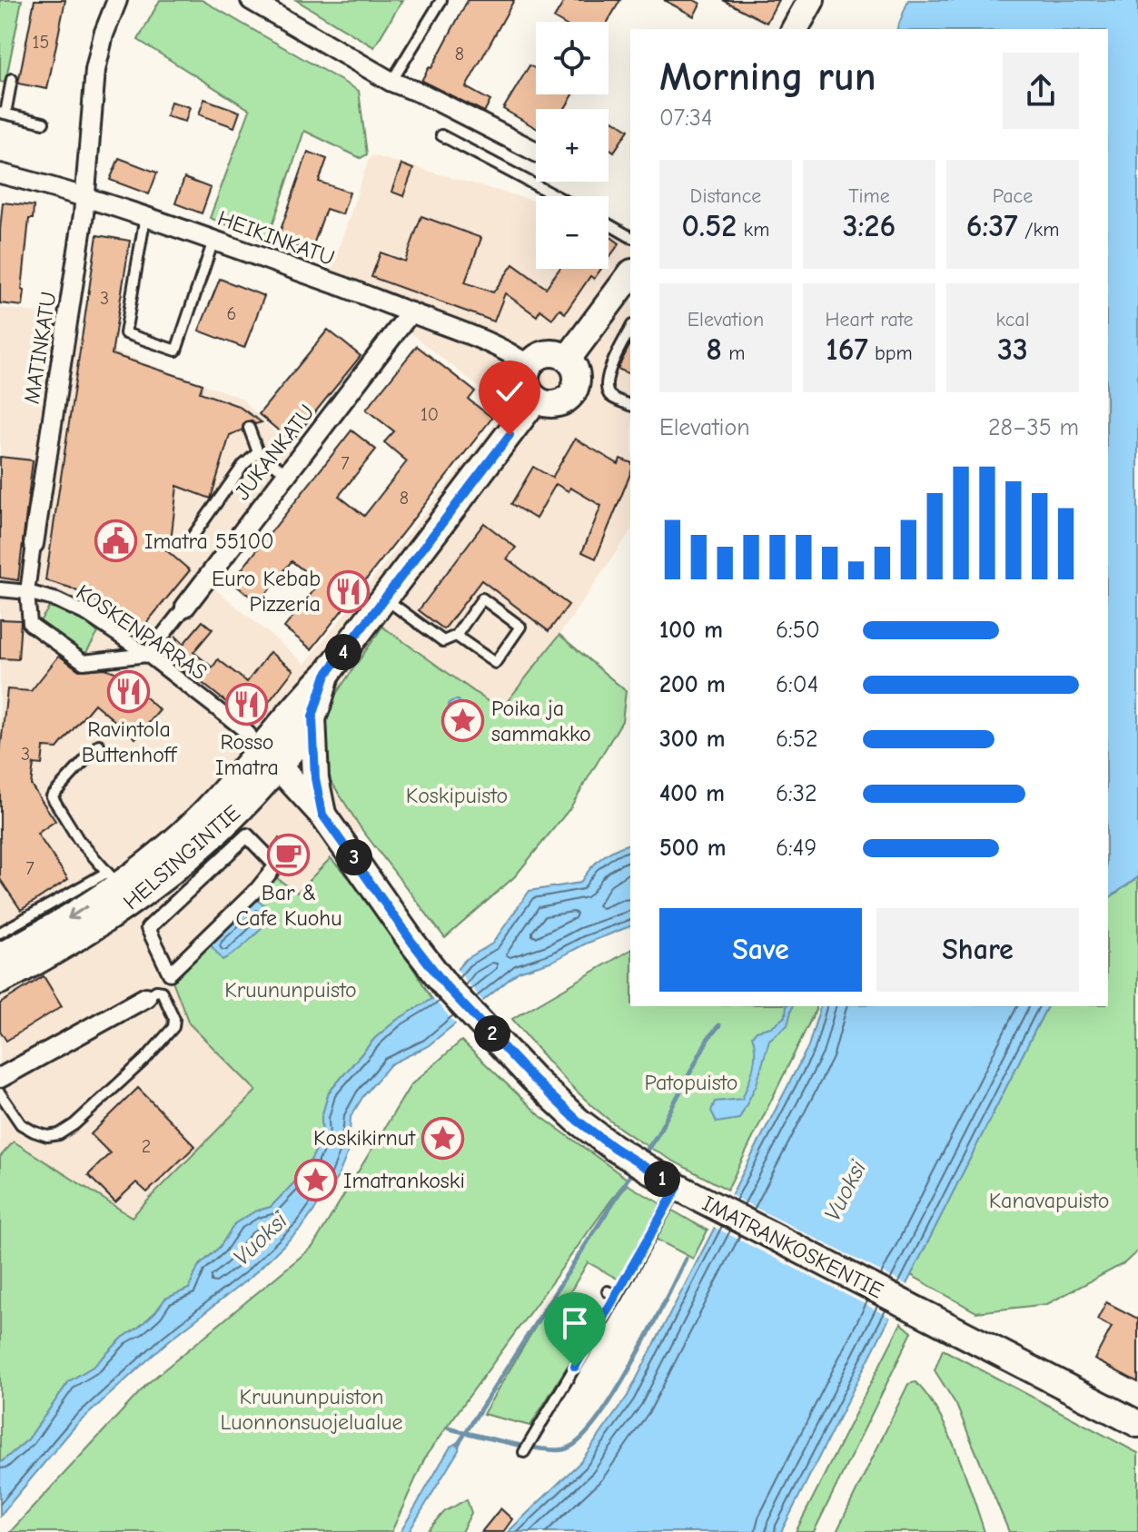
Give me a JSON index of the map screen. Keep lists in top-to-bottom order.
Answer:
{
  "streets": {
    "main road": ["HELSINGINTIE", "IMATRANKOSKENTIE"],
    "street": [
      "HEIKINKATU",
      "MATINKATU",
      "JUKANKATU",
      "KOSKENPARRAS"
    ]
  },
  "crossings": [
    ["HEIKINKATU", "MATINKATU"],
    ["HEIKINKATU", "JUKANKATU"],
    ["MATINKATU", "JUKANKATU"],
    ["MATINKATU", "KOSKENPARRAS"],
    ["JUKANKATU", "KOSKENPARRAS"],
    ["KOSKENPARRAS", "HELSINGINTIE"],
    ["KOSKENPARRAS", "IMATRANKOSKENTIE"],
    ["HELSINGINTIE", "IMATRANKOSKENTIE"]
  ],
  "water": ["Vuoksi"],
  "parks": [
    "Koskipuisto",
    "Kruununpuisto",
    "Patopuisto",
    "Kanavapuisto",
    "Kruununpuiston Luonnonsuojelualue"
  ],
  "places": {
    "public building": ["Imatra 55100"],
    "restaurant": ["Euro Kebab Pizzeria", "Ravintola Buttenhoff", "Rosso Imatra"],
    "place": ["Poika ja sammakko", "Koskikirnut", "Imatrankoski"],
    "cafe": ["Bar & Cafe Kuohu"]
  },
  "house_numbers": [
    "15",
    "8",
    "3",
    "6",
    "10",
    "7",
    "8",
    "3",
    "7",
    "2"
  ],
  "page": {
    "map_buttons": ["+", "−"],
    "heading": ["Morning run", "07:34"],
    "stats": [
      ["Distance", "0.52 km"],
      ["Time", "3:26"],
      ["Pace", "6:37 /km"],
      ["Elevation", "8 m"],
      ["Heart rate", "167 bpm"],
      ["kcal", "33"]
    ],
    "chart": ["Elevation", "28–35 m"],
    "list": [
      {
        "name": "100 m",
        "note": "6:50"
      },
      {
        "name": "200 m",
        "note": "6:04"
      },
      {
        "name": "300 m",
        "note": "6:52"
      },
      {
        "name": "400 m",
        "note": "6:32"
      },
      {
        "name": "500 m",
        "note": "6:49"
      }
    ],
    "pins": [
      "4",
      "3",
      "2",
      "1"
    ],
    "buttons": ["Save", "Share"]
  }
}
